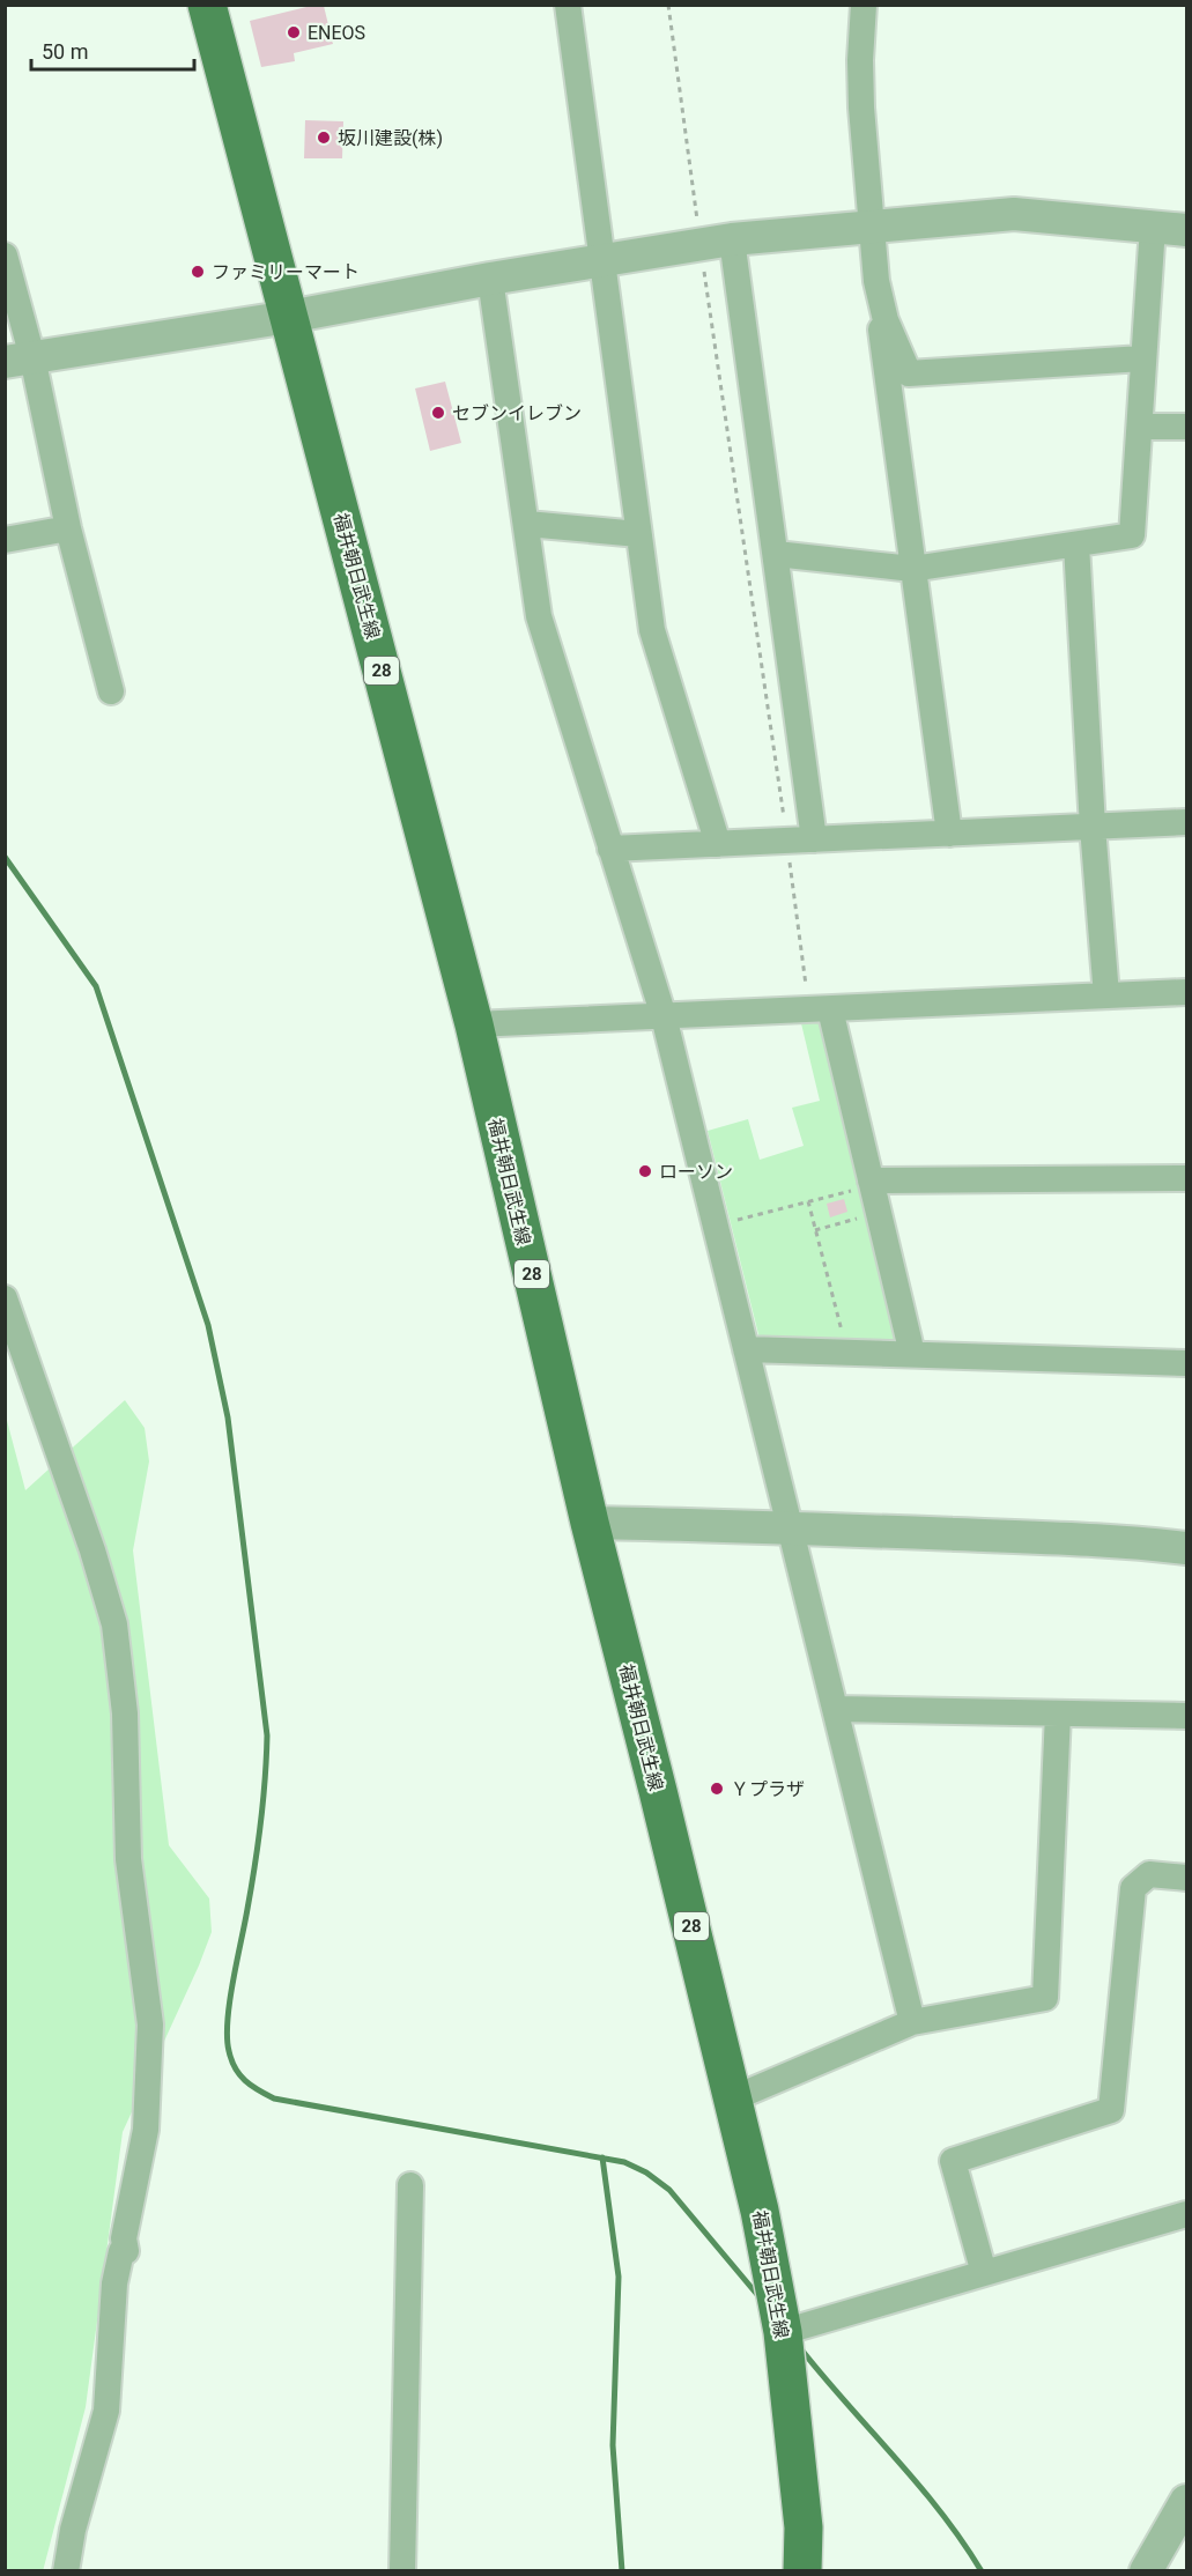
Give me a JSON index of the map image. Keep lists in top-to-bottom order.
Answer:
{
  "streets": {
    "main road": ["福井朝日武生線", "28"]
  },
  "places": [
    "ENEOS",
    "坂川建設(株)",
    "ファミリーマート",
    "セブンイレブン",
    "ローソン",
    "Ｙプラザ"
  ],
  "scale_bar": "50 m"
}
